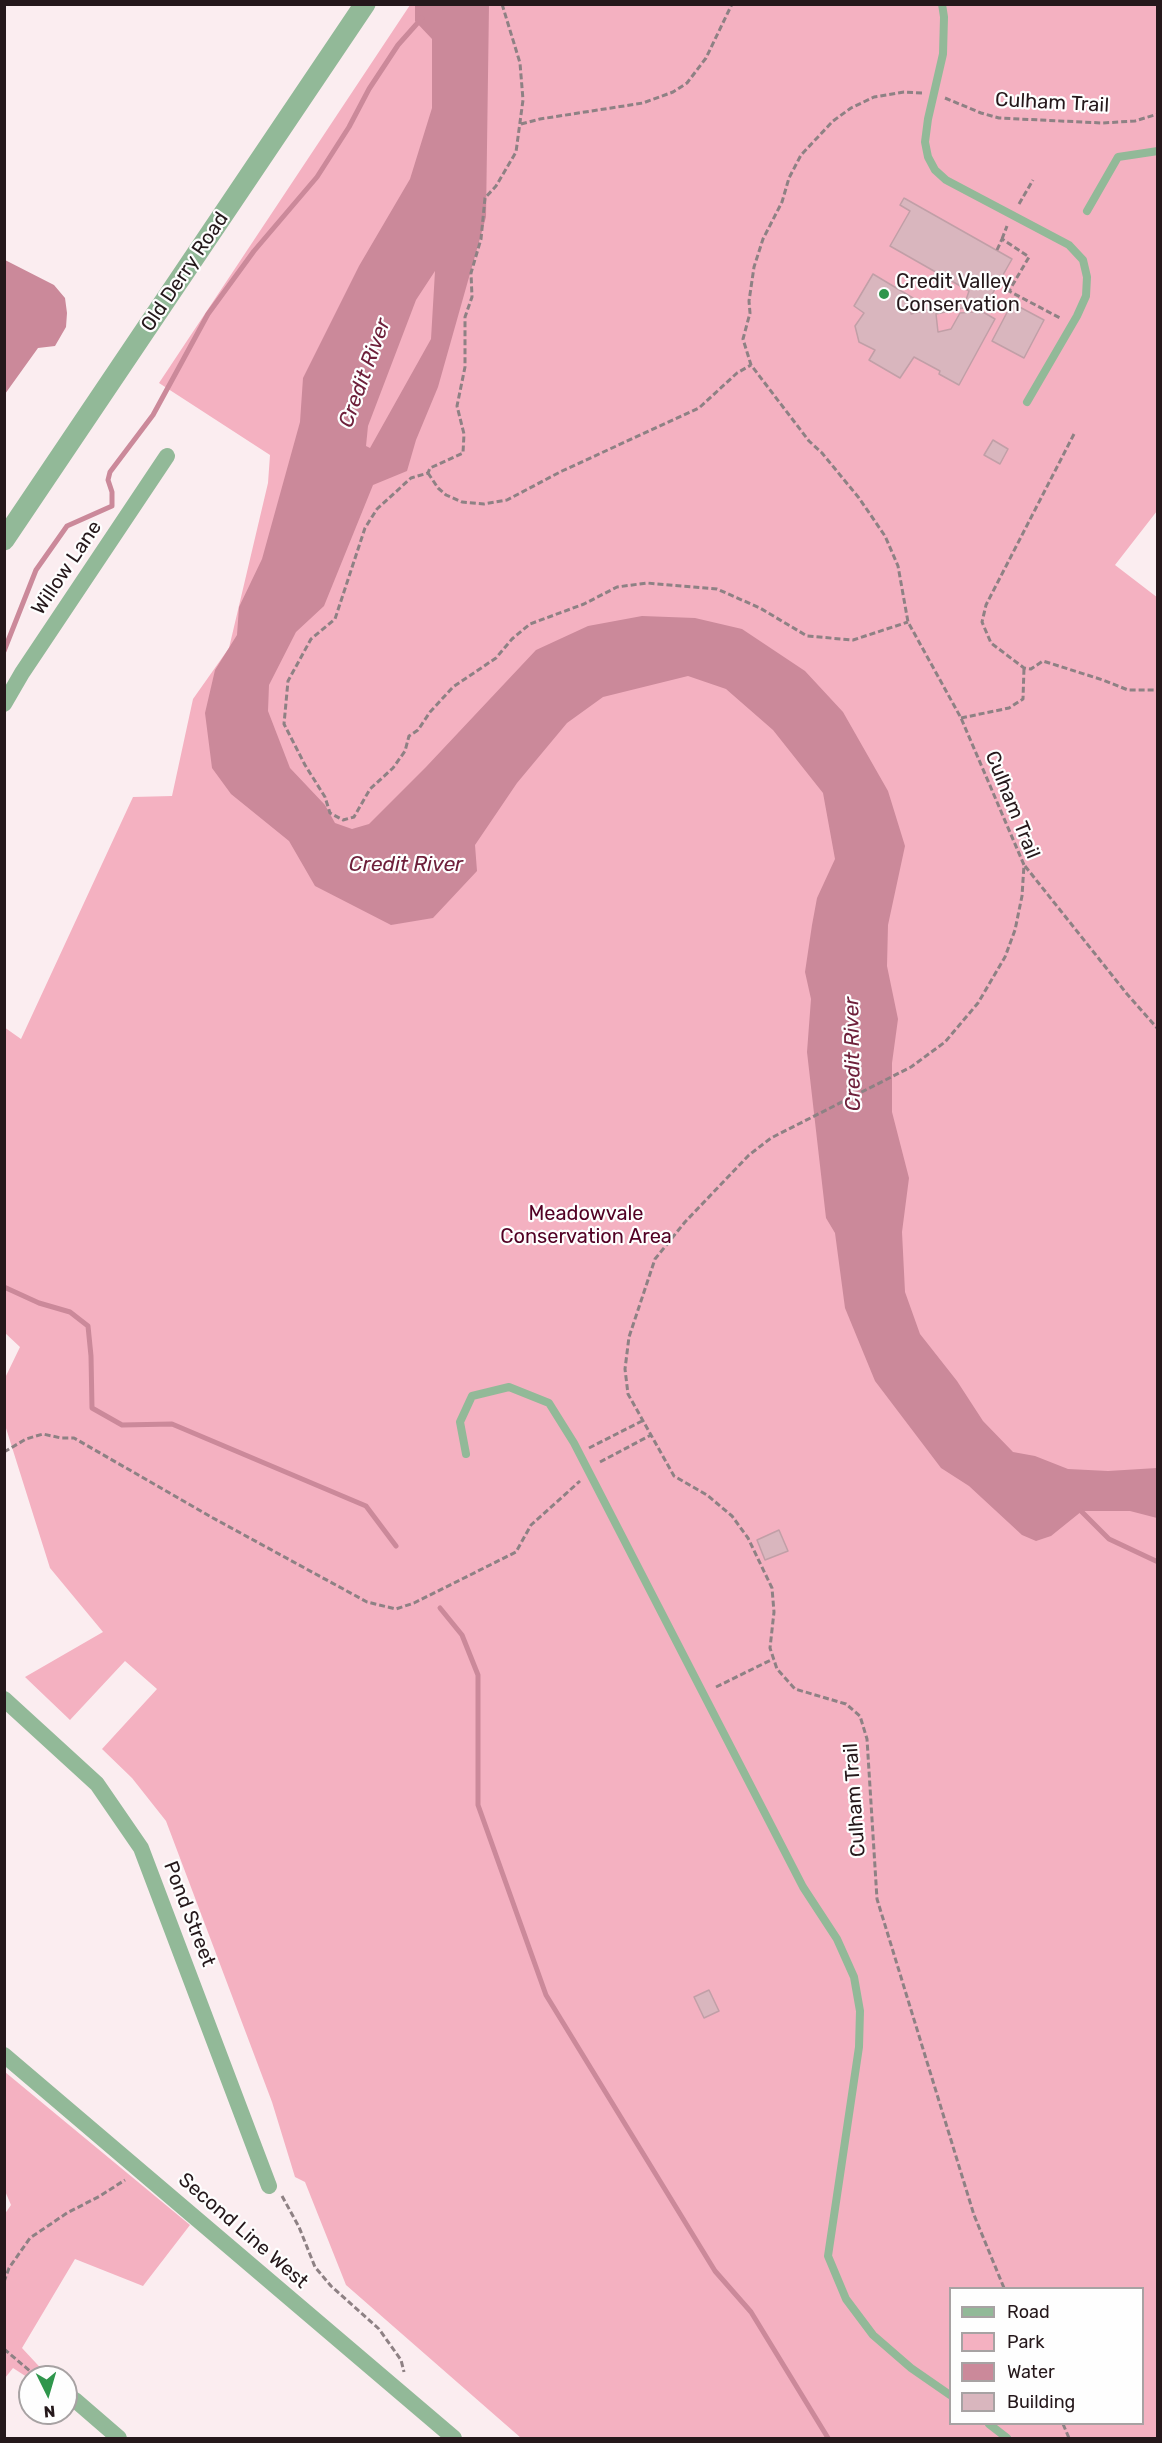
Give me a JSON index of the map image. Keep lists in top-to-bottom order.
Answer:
{
  "streets": {
    "street": [
      "Old Derry Road",
      "Willow Lane",
      "Pond Street",
      "Second Line West"
    ],
    "path": ["Culham Trail"]
  },
  "water": ["Credit River"],
  "parks": ["Meadowvale Conservation Area"],
  "places": ["Credit Valley Conservation"],
  "legend": [
    "Road",
    "Park",
    "Water",
    "Building"
  ],
  "north": "bottom"
}
